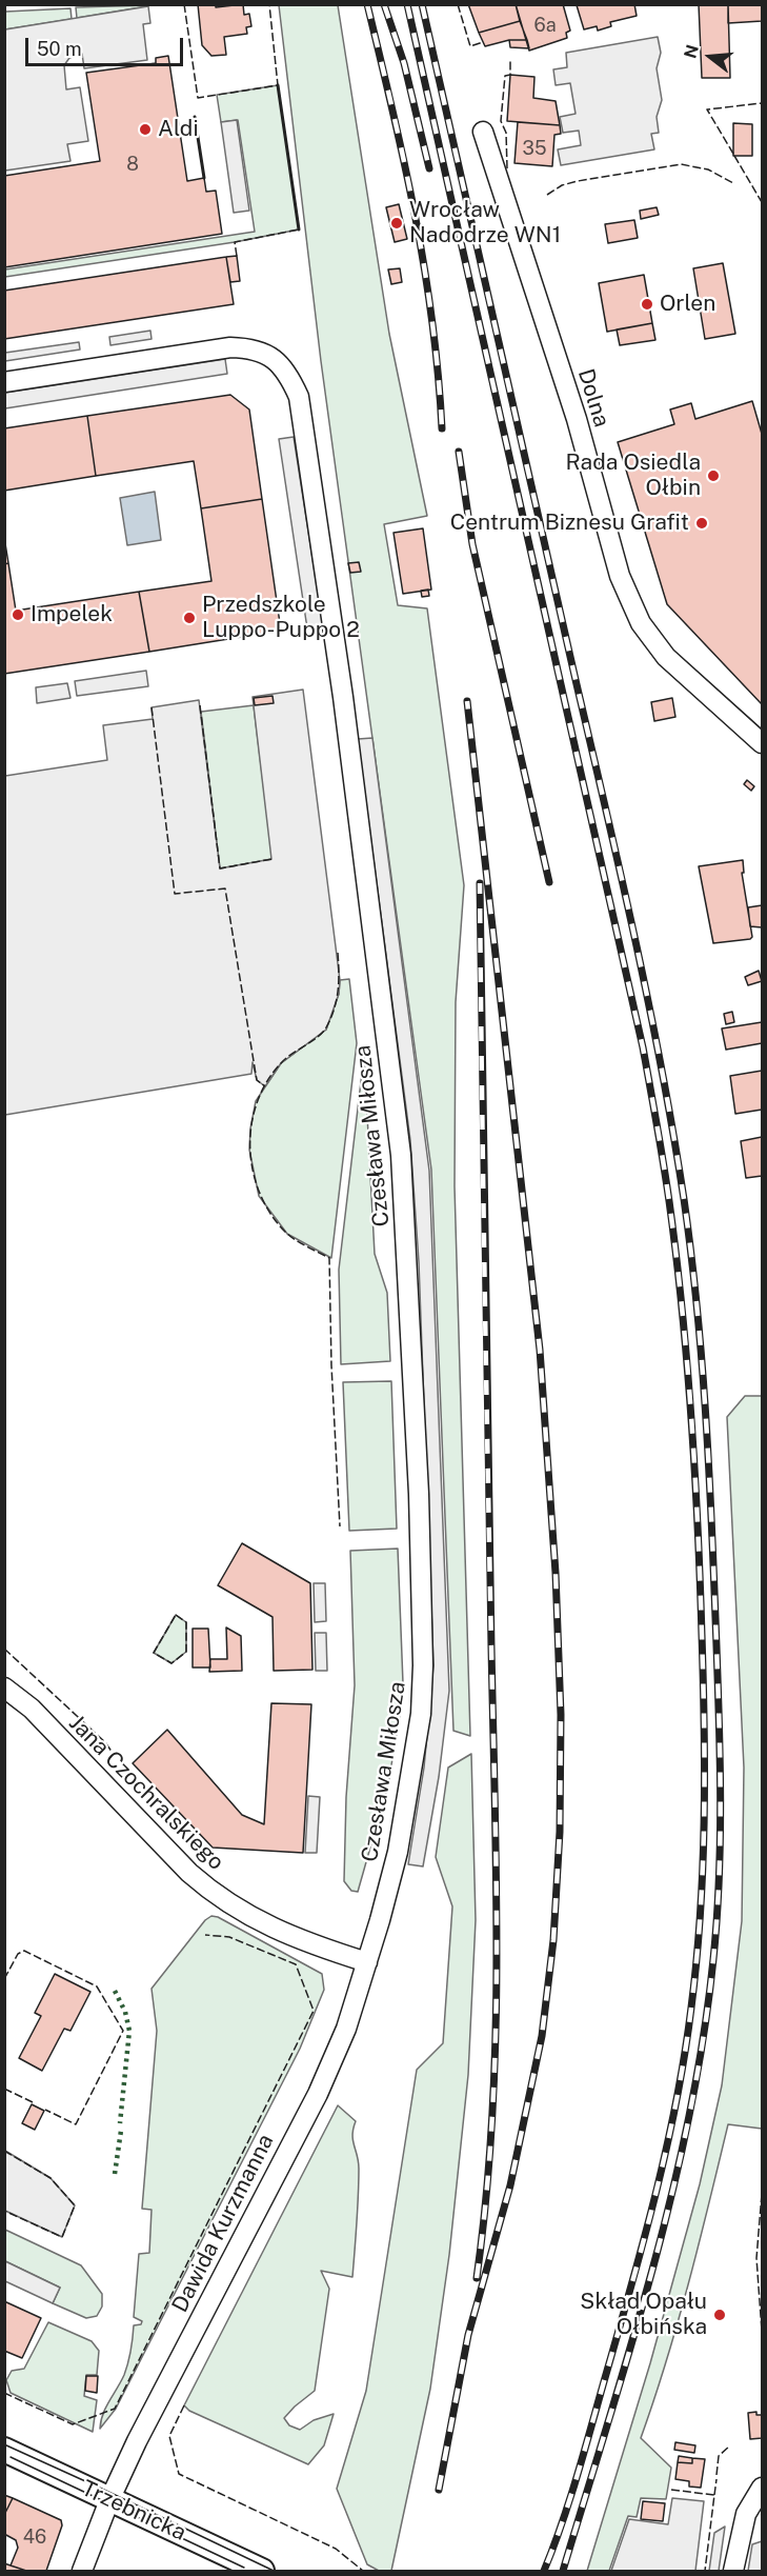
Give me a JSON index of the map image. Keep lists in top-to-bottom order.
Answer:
{
  "streets": {
    "street": [
      "Dolna",
      "Czesława Miłosza",
      "Jana Czochralskiego",
      "Dawida Kurzmanna",
      "Trzebnicka"
    ]
  },
  "crossings": [
    ["Czesława Miłosza", "Jana Czochralskiego"],
    ["Czesława Miłosza", "Dawida Kurzmanna"],
    ["Jana Czochralskiego", "Dawida Kurzmanna"],
    ["Dawida Kurzmanna", "Trzebnicka"]
  ],
  "places": [
    "Aldi",
    "Wrocław Nadodrze WN1",
    "Orlen",
    "Rada Osiedla Ołbin",
    "Centrum Biznesu Grafit",
    "Impelek",
    "Przedszkole Luppo-Puppo 2",
    "Skład Opału Ołbińska"
  ],
  "house_numbers": [
    "6a",
    "35",
    "8",
    "46"
  ],
  "scale_bar": "50 m",
  "north": "left"
}
